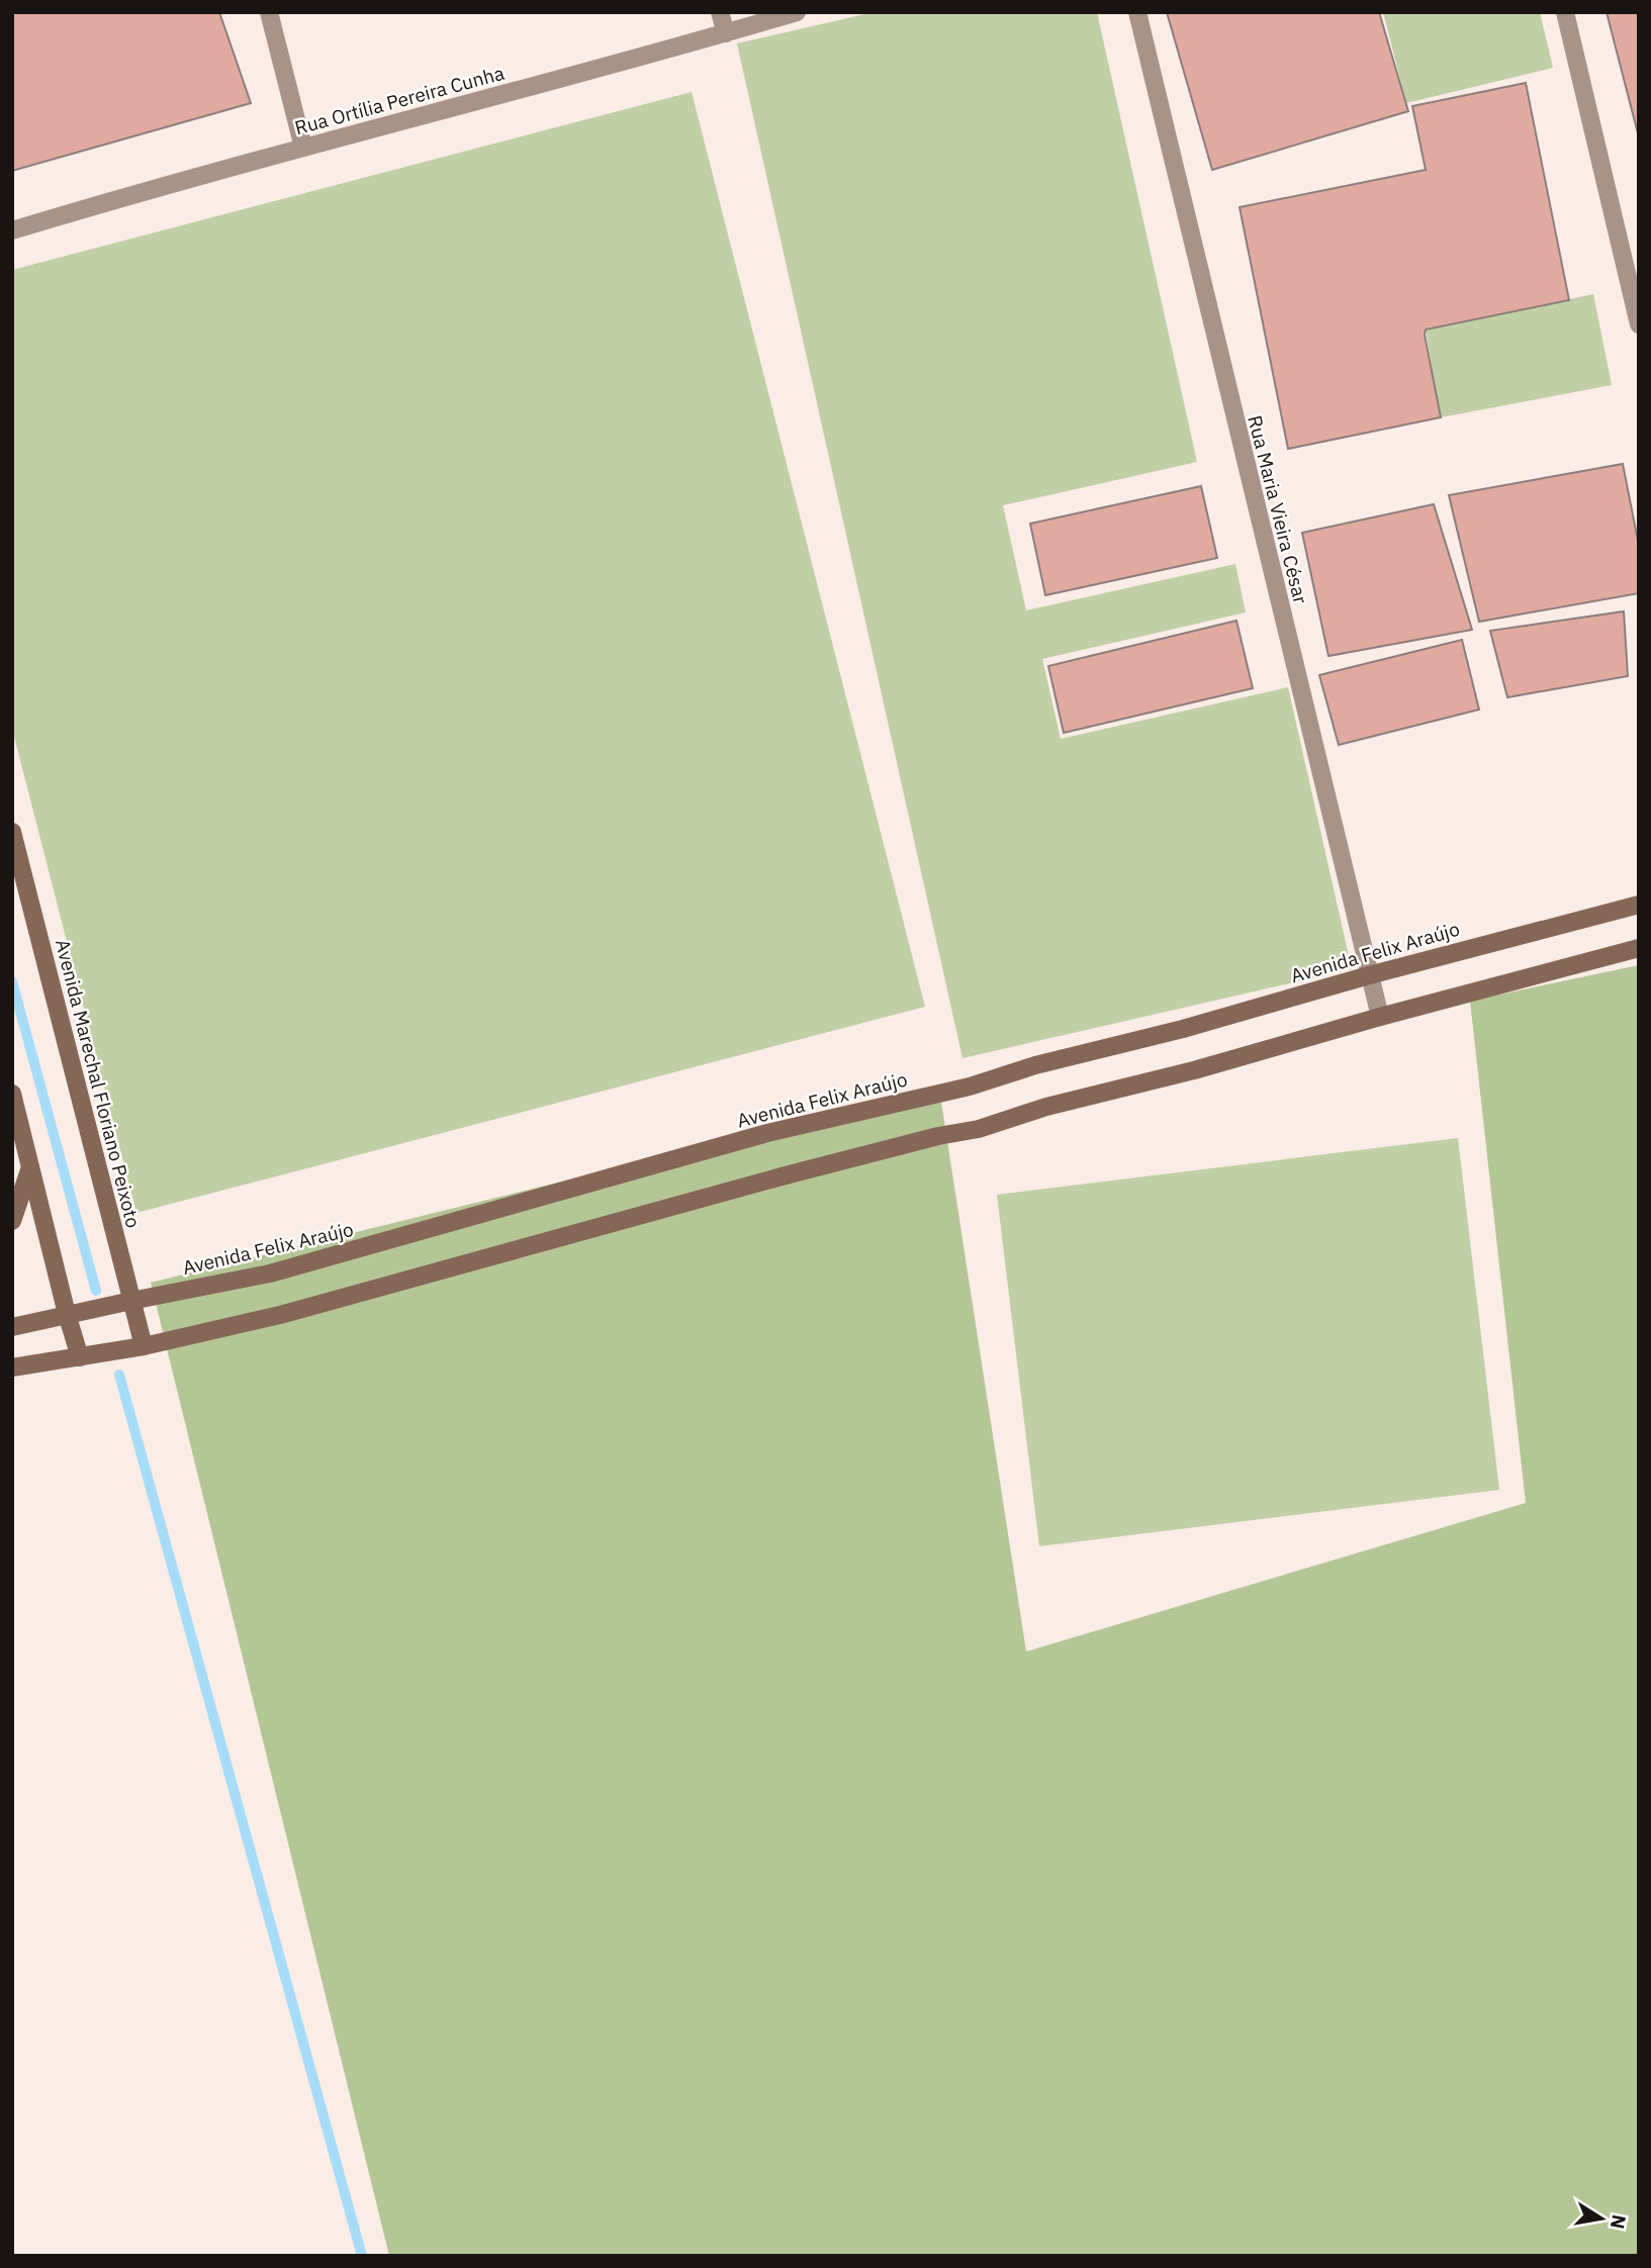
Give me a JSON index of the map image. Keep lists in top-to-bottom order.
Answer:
{
  "streets": {
    "main road": ["Avenida Felix Araújo", "Avenida Marechal Floriano Peixoto"],
    "street": ["Rua Ortília Pereira Cunha", "Rua Maria Vieira César"]
  },
  "crossings": [
    ["Rua Maria Vieira César", "Avenida Felix Araújo"],
    ["Avenida Felix Araújo", "Avenida Marechal Floriano Peixoto"]
  ],
  "north": "right"
}
